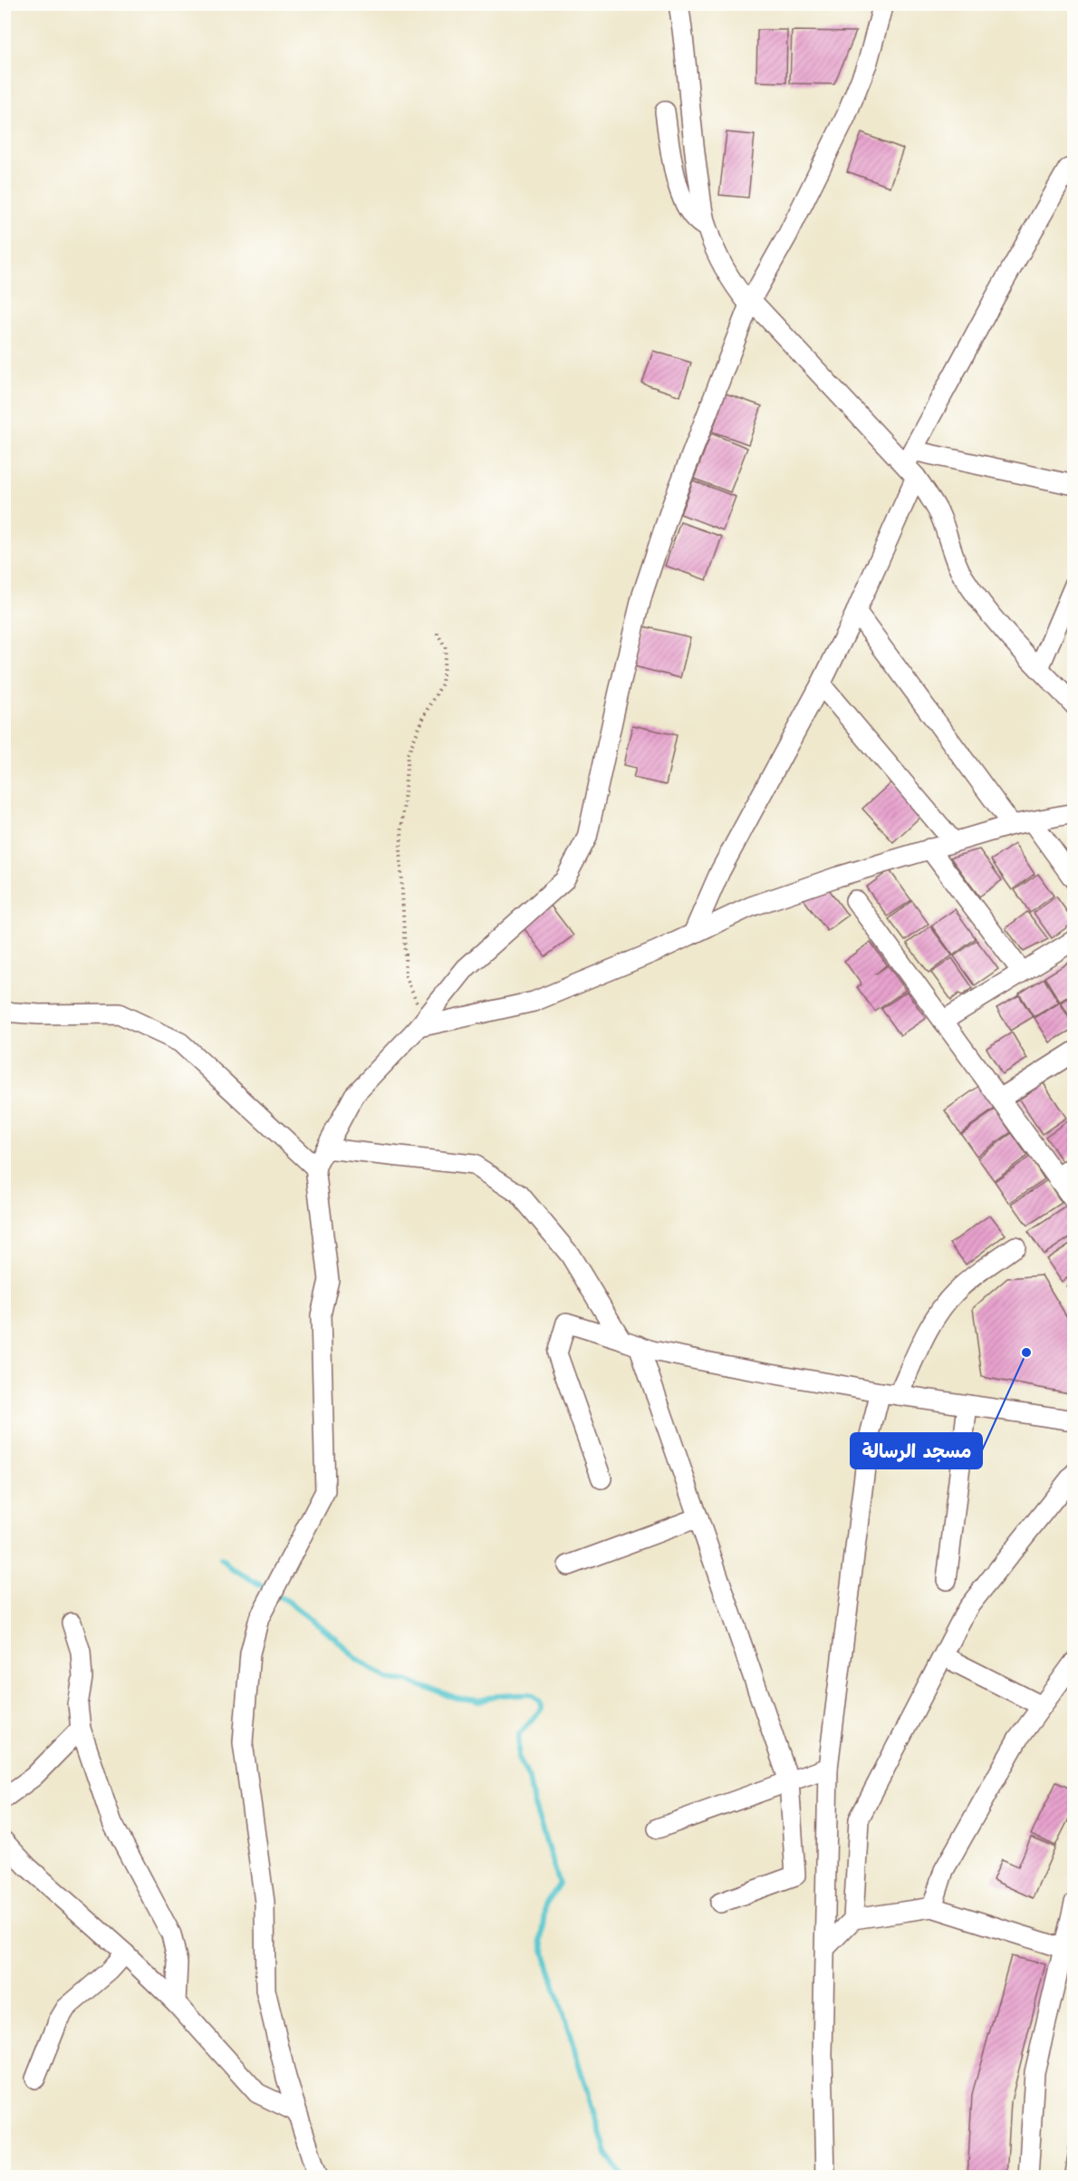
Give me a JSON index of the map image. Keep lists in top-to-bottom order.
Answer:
{
  "places": ["مسجد الرسالة"]
}
